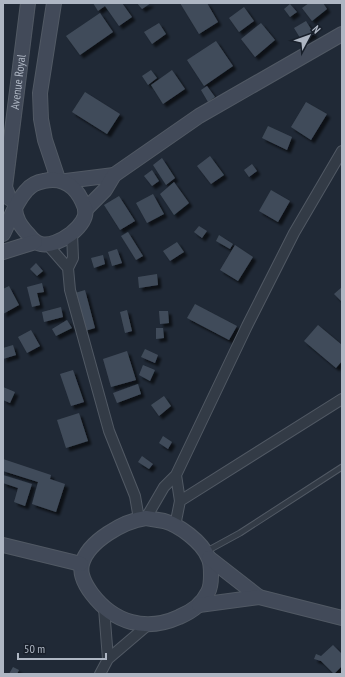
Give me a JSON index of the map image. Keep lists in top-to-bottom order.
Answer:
{
  "streets": {
    "street": ["Avenue Royal"]
  },
  "scale_bar": "50 m",
  "north": "top right"
}
